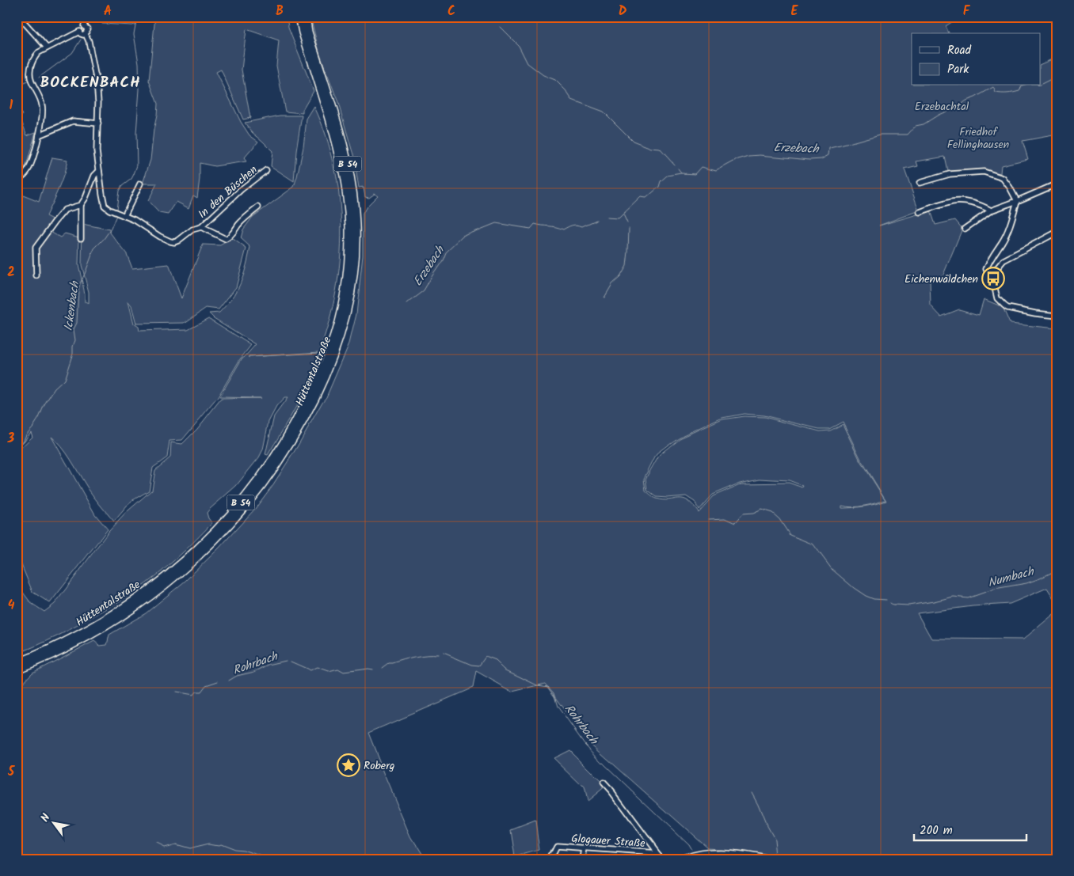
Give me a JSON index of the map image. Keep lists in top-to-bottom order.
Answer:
{
  "streets": {
    "highway": ["B 54", "Hüttentalstraße"],
    "street": ["In den Büschen", "Glogauer Straße"]
  },
  "crossings": [
    ["B 54", "Hüttentalstraße"]
  ],
  "districts": ["BOCKENBACH"],
  "water": [
    "Erzebach",
    "Ickenbach",
    "Numbach",
    "Rohrbach"
  ],
  "parks": ["Erzebachtal", "Friedhof Fellinghausen"],
  "places": {
    "bus stop": ["Eichenwäldchen"],
    "place": ["Roberg"]
  },
  "legend": ["Road", "Park"],
  "scale_bar": "200 m",
  "north": "top left",
  "grid": {
    "columns": [
      "A",
      "B",
      "C",
      "D",
      "E",
      "F"
    ],
    "rows": [
      "1",
      "2",
      "3",
      "4",
      "5"
    ]
  }
}
